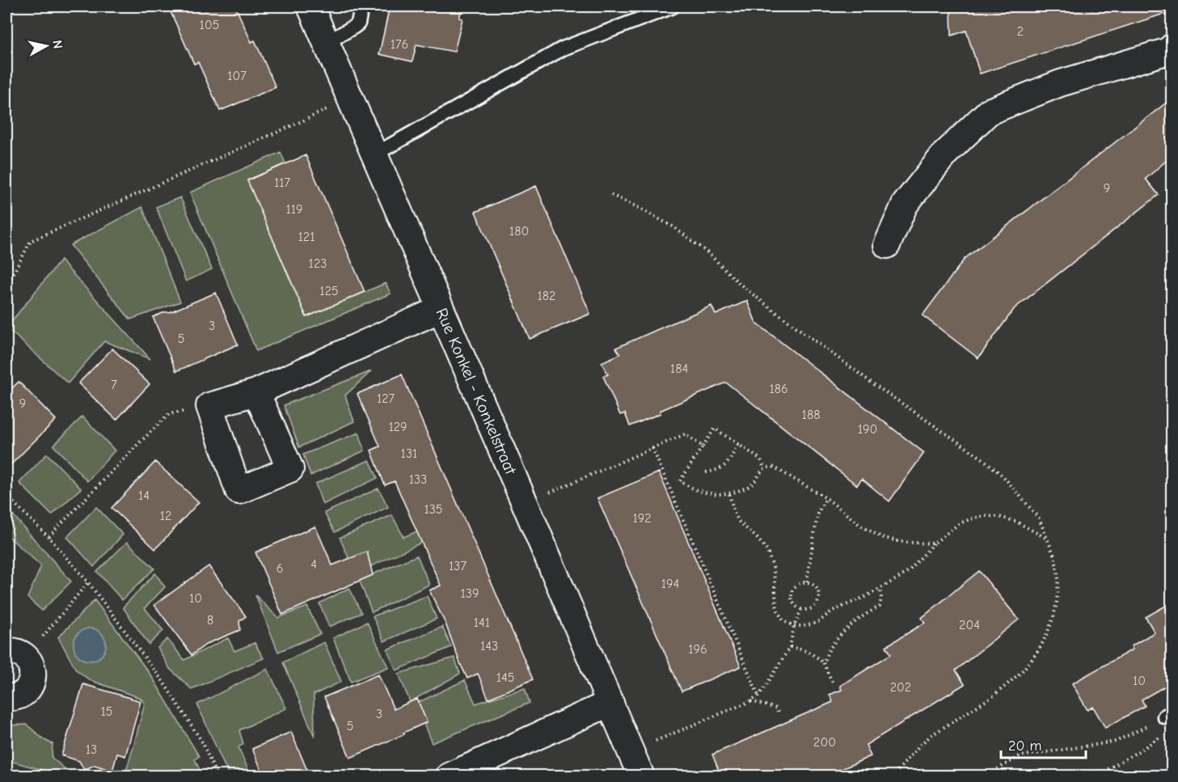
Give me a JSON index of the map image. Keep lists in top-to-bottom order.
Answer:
{
  "streets": {
    "street": ["Rue Konkel - Konkelstraat"]
  },
  "house_numbers": [
    "105",
    "2",
    "176",
    "107",
    "117",
    "9",
    "119",
    "180",
    "121",
    "123",
    "125",
    "182",
    "3",
    "5",
    "184",
    "7",
    "186",
    "127",
    "9",
    "188",
    "129",
    "190",
    "131",
    "133",
    "14",
    "135",
    "12",
    "192",
    "4",
    "137",
    "6",
    "194",
    "139",
    "10",
    "8",
    "141",
    "204",
    "143",
    "196",
    "145",
    "10",
    "202",
    "15",
    "3",
    "5",
    "200",
    "13"
  ],
  "scale_bar": "20 m",
  "north": "right"
}
